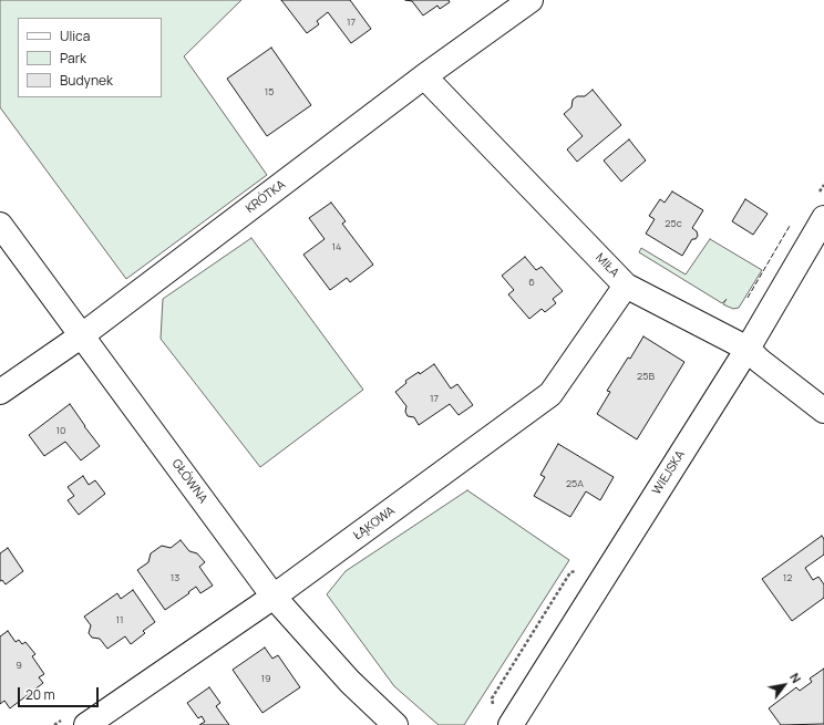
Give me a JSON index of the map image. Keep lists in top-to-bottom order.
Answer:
{
  "streets": {
    "street": [
      "KRÓTKA",
      "MIŁA",
      "WIEJSKA",
      "GŁÓWNA",
      "ŁĄKOWA"
    ]
  },
  "crossings": [
    ["KRÓTKA", "MIŁA"],
    ["KRÓTKA", "GŁÓWNA"],
    ["MIŁA", "WIEJSKA"],
    ["MIŁA", "ŁĄKOWA"],
    ["GŁÓWNA", "ŁĄKOWA"]
  ],
  "house_numbers": [
    "17",
    "15",
    "25c",
    "14",
    "6",
    "25B",
    "17",
    "10",
    "25A",
    "13",
    "12",
    "11",
    "9",
    "19"
  ],
  "legend": ["Ulica", "Park", "Budynek"],
  "scale_bar": "20 m",
  "north": "top right"
}
